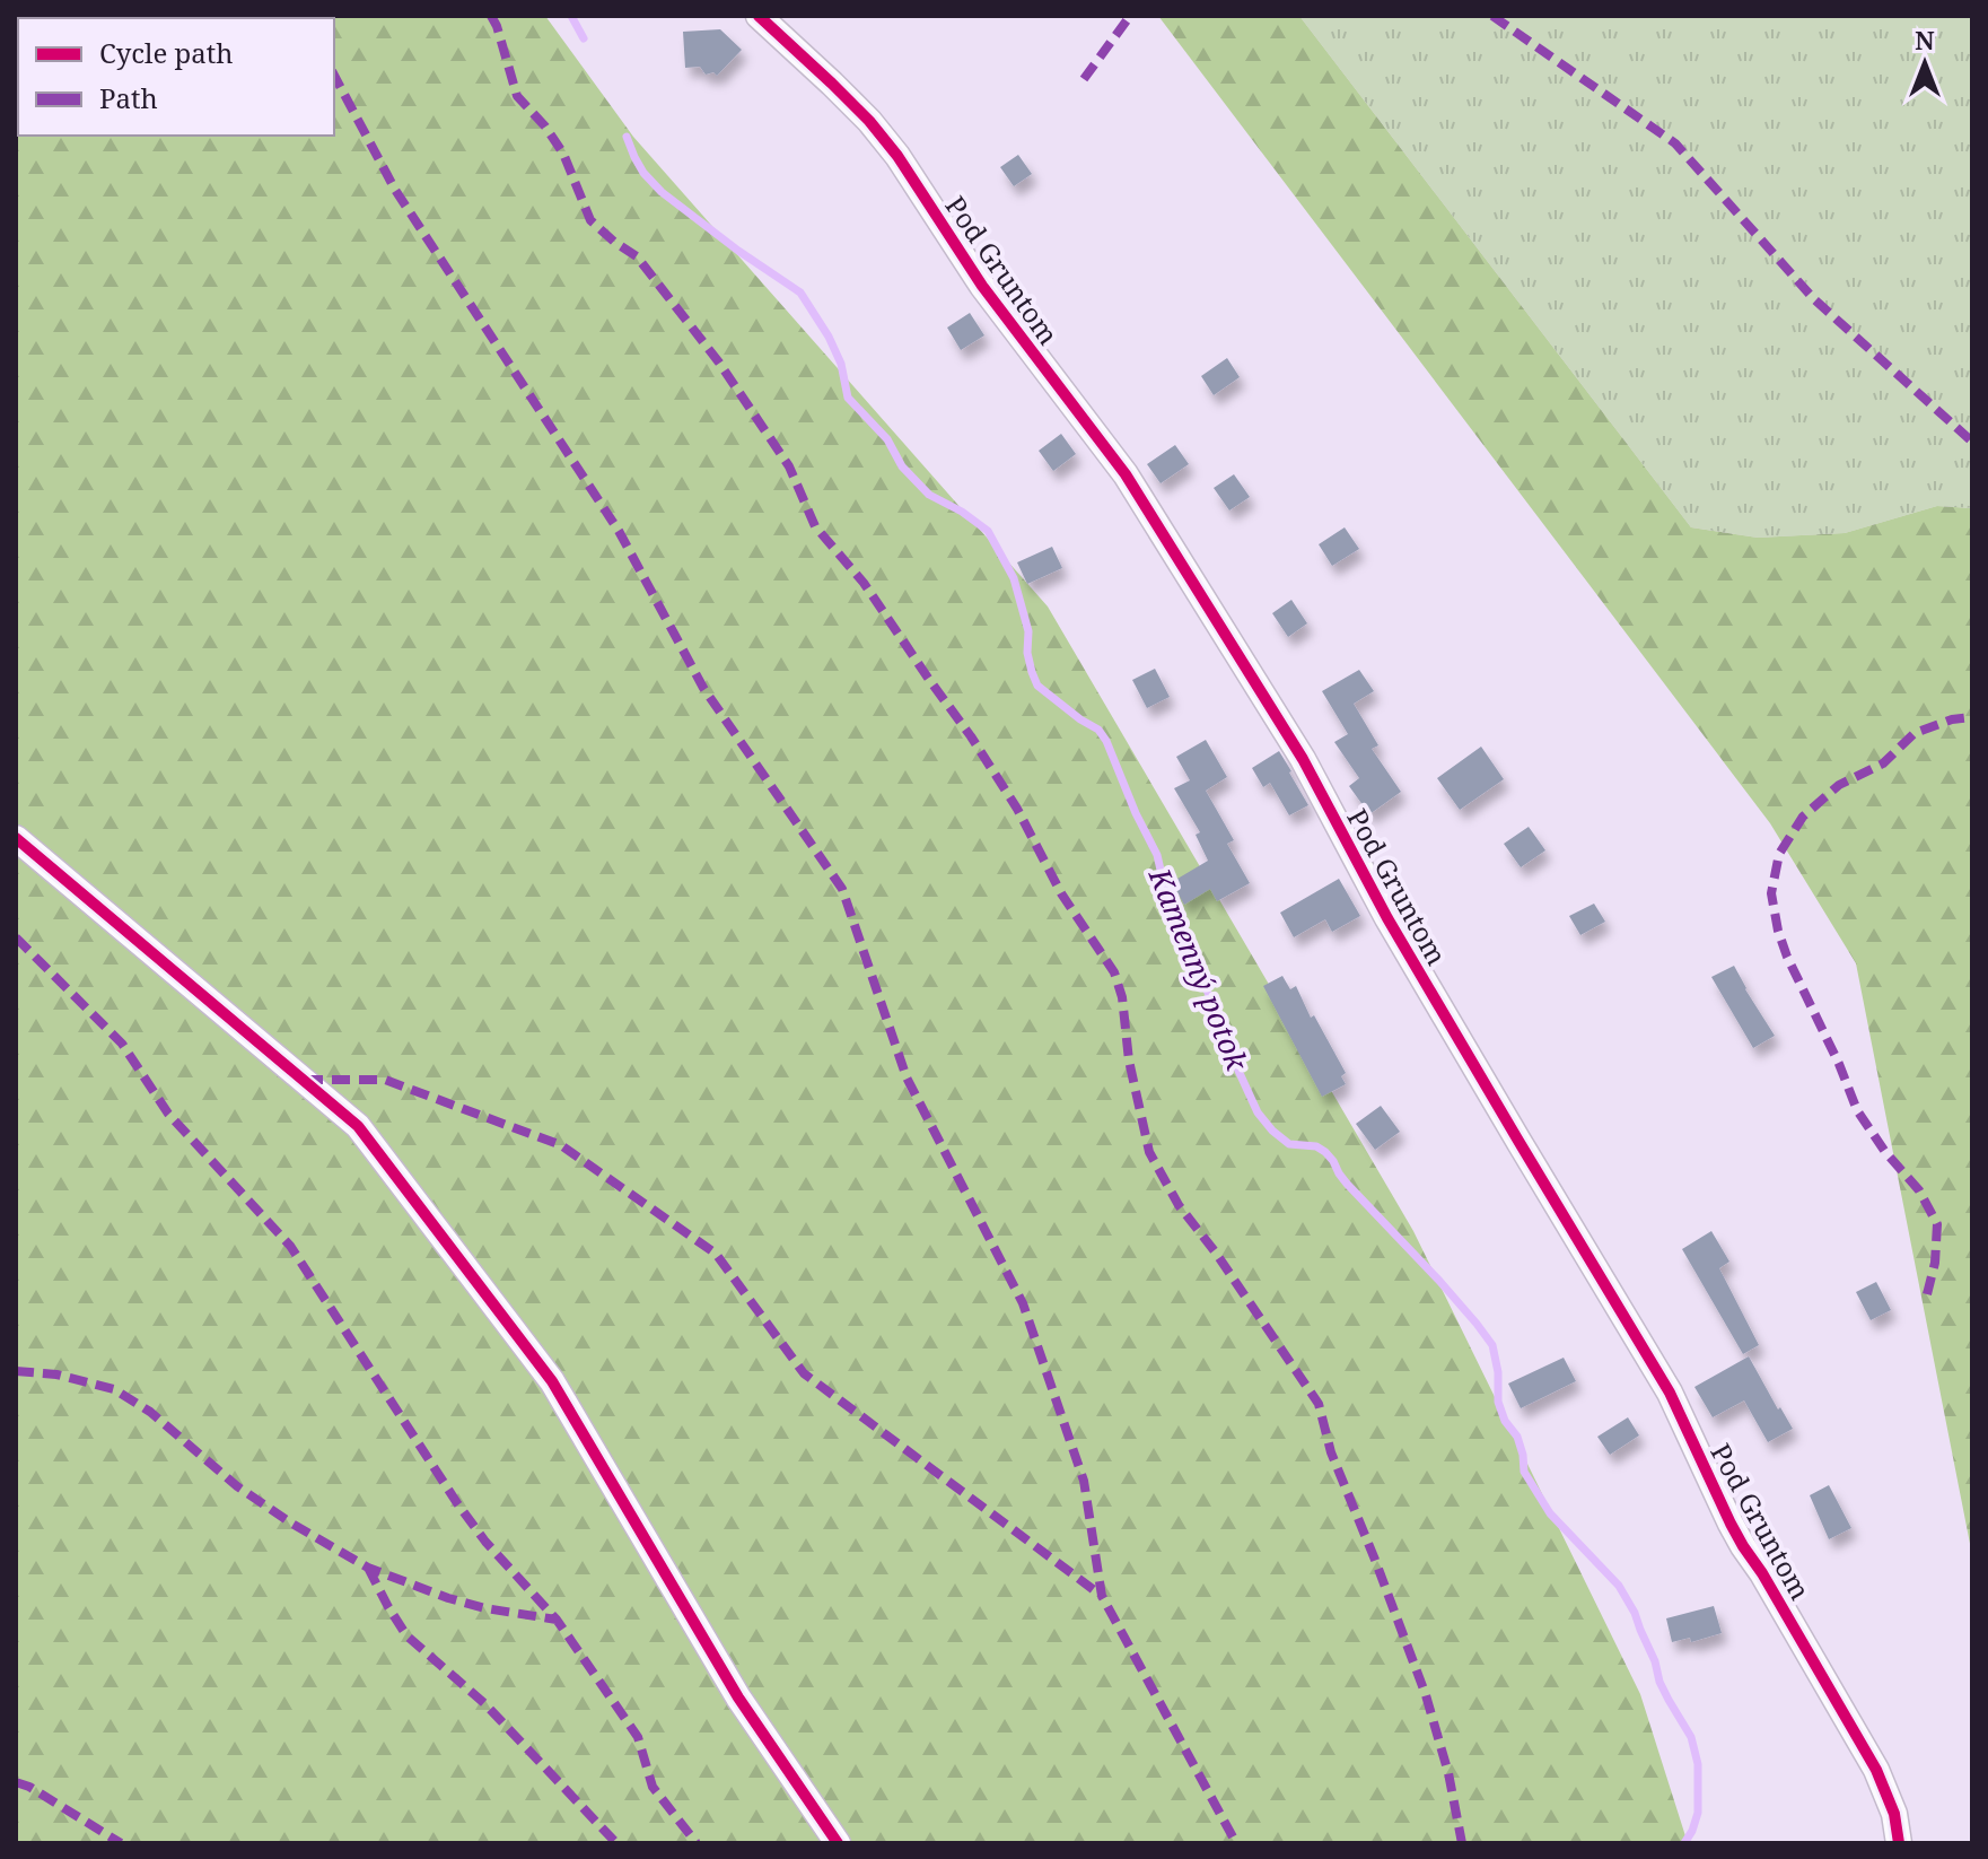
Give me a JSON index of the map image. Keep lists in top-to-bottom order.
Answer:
{
  "streets": {
    "street": ["Pod Gruntom"]
  },
  "water": ["Kamenný potok"],
  "legend": ["Cycle path", "Path"],
  "north": "top"
}
